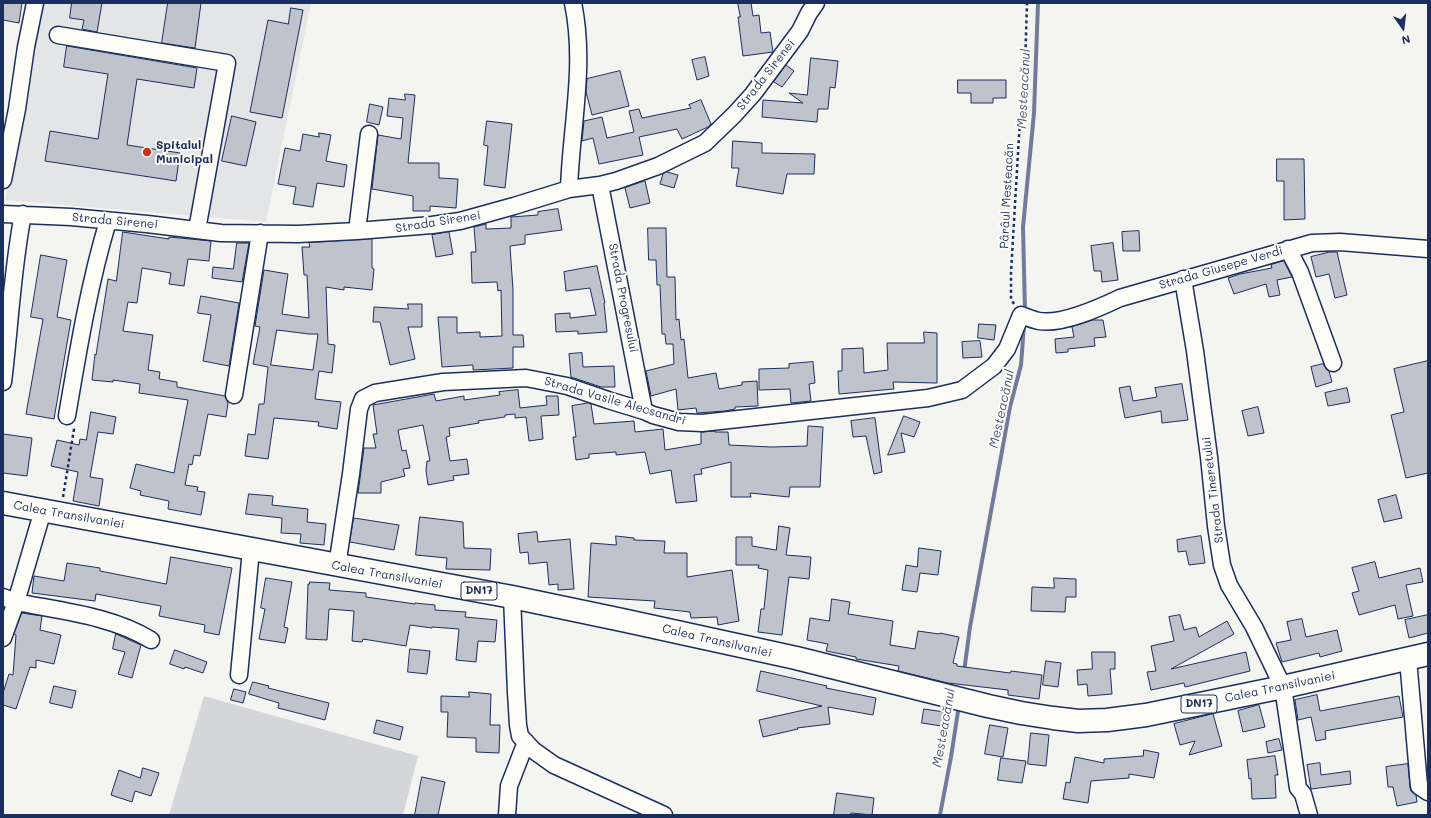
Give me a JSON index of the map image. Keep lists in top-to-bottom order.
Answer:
{
  "streets": {
    "highway": ["Calea Transilvaniei", "DN17"],
    "street": [
      "Strada Sirenei",
      "Strada Giusepe Verdi",
      "Strada Progresului",
      "Strada Vasile Alecsandri",
      "Strada Tineretului"
    ],
    "path": ["Pârâul Mesteacăn"]
  },
  "crossings": [
    ["Strada Sirenei", "Strada Progresului"],
    ["Pârâul Mesteacăn", "Strada Giusepe Verdi"],
    ["Pârâul Mesteacăn", "Strada Vasile Alecsandri"],
    ["Strada Giusepe Verdi", "Strada Vasile Alecsandri"],
    ["Strada Giusepe Verdi", "Strada Tineretului"],
    ["Strada Progresului", "Strada Vasile Alecsandri"],
    ["Strada Vasile Alecsandri", "Calea Transilvaniei"],
    ["Strada Tineretului", "Calea Transilvaniei"]
  ],
  "water": ["Mesteacănul"],
  "places": ["Spitalul Municipal"],
  "north": "bottom"
}
